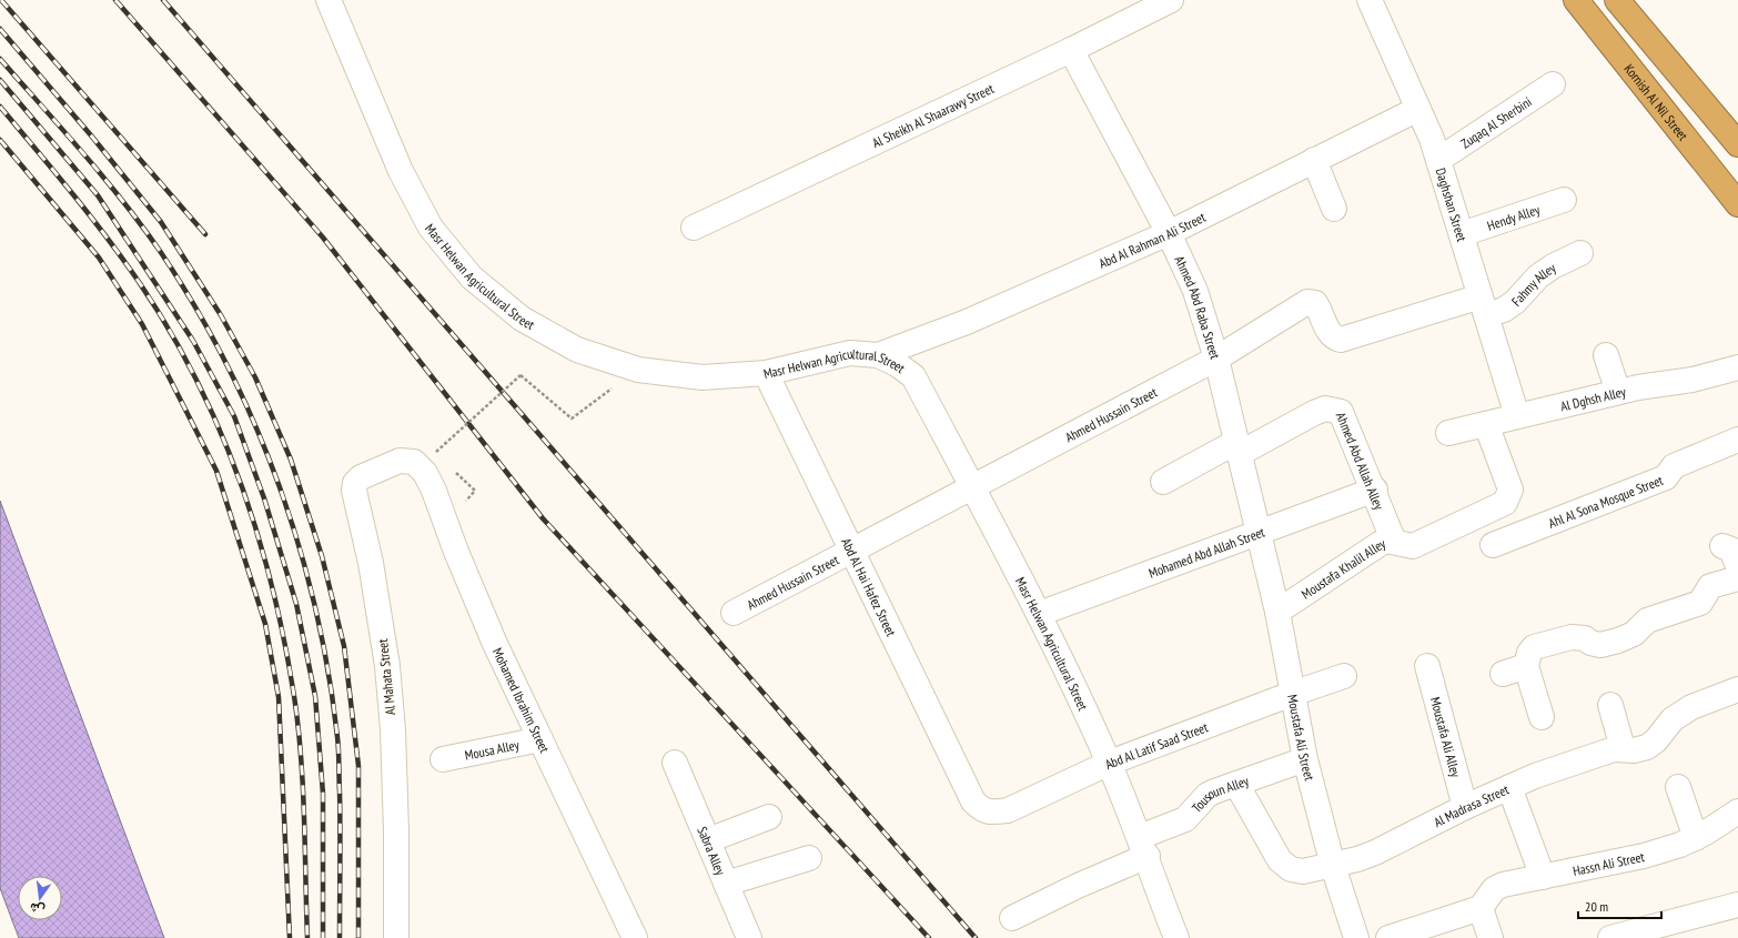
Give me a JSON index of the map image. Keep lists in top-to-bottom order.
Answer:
{
  "streets": {
    "highway": ["Kornish Al Nil Street"],
    "street": [
      "Al Sheikh Al Shaarawy Street",
      "Zuqaq Al Sherbini",
      "Daghshan Street",
      "Hendy Alley",
      "Abd Al Rahman Ali Street",
      "Masr Helwan Agricultural Street",
      "Fahmy Alley",
      "Ahmed Abd Raba Street",
      "Al Dghsh Alley",
      "Ahmed Hussain Street",
      "Ahmed Abd Allah Alley",
      "Ahl Al Sona Mosque Street",
      "Mohamed Abd Allah Street",
      "Moustafa Khalil Alley",
      "Abd Al Hai Hafez Street",
      "Al Mahata Street",
      "Mohamed Ibrahim Street",
      "Moustafa Ali Street",
      "Moustafa Ali Alley",
      "Abd Al Latif Saad Street",
      "Mousa Alley",
      "Tousoun Alley",
      "Al Madrasa Street",
      "Sabra Alley",
      "Hassn Ali Street"
    ]
  },
  "crossings": [
    ["Al Sheikh Al Shaarawy Street", "Ahmed Abd Raba Street"],
    ["Zuqaq Al Sherbini", "Daghshan Street"],
    ["Daghshan Street", "Hendy Alley"],
    ["Daghshan Street", "Abd Al Rahman Ali Street"],
    ["Daghshan Street", "Fahmy Alley"],
    ["Daghshan Street", "Al Dghsh Alley"],
    ["Daghshan Street", "Ahmed Hussain Street"],
    ["Abd Al Rahman Ali Street", "Masr Helwan Agricultural Street"],
    ["Abd Al Rahman Ali Street", "Ahmed Abd Raba Street"],
    ["Masr Helwan Agricultural Street", "Ahmed Hussain Street"],
    ["Masr Helwan Agricultural Street", "Mohamed Abd Allah Street"],
    ["Masr Helwan Agricultural Street", "Abd Al Hai Hafez Street"],
    ["Masr Helwan Agricultural Street", "Abd Al Latif Saad Street"],
    ["Masr Helwan Agricultural Street", "Tousoun Alley"],
    ["Fahmy Alley", "Ahmed Hussain Street"],
    ["Ahmed Abd Raba Street", "Ahmed Hussain Street"],
    ["Ahmed Abd Raba Street", "Ahmed Abd Allah Alley"],
    ["Ahmed Abd Raba Street", "Mohamed Abd Allah Street"],
    ["Ahmed Abd Raba Street", "Moustafa Ali Street"],
    ["Al Dghsh Alley", "Moustafa Khalil Alley"],
    ["Ahmed Hussain Street", "Abd Al Hai Hafez Street"],
    ["Ahmed Abd Allah Alley", "Mohamed Abd Allah Street"],
    ["Ahmed Abd Allah Alley", "Moustafa Khalil Alley"],
    ["Mohamed Abd Allah Street", "Moustafa Ali Street"],
    ["Moustafa Khalil Alley", "Moustafa Ali Street"],
    ["Abd Al Hai Hafez Street", "Abd Al Latif Saad Street"],
    ["Al Mahata Street", "Mohamed Ibrahim Street"],
    ["Mohamed Ibrahim Street", "Mousa Alley"],
    ["Moustafa Ali Street", "Abd Al Latif Saad Street"],
    ["Moustafa Ali Street", "Tousoun Alley"],
    ["Moustafa Ali Street", "Al Madrasa Street"],
    ["Moustafa Ali Alley", "Al Madrasa Street"],
    ["Tousoun Alley", "Al Madrasa Street"]
  ],
  "scale_bar": "20 m",
  "north": "bottom"
}
